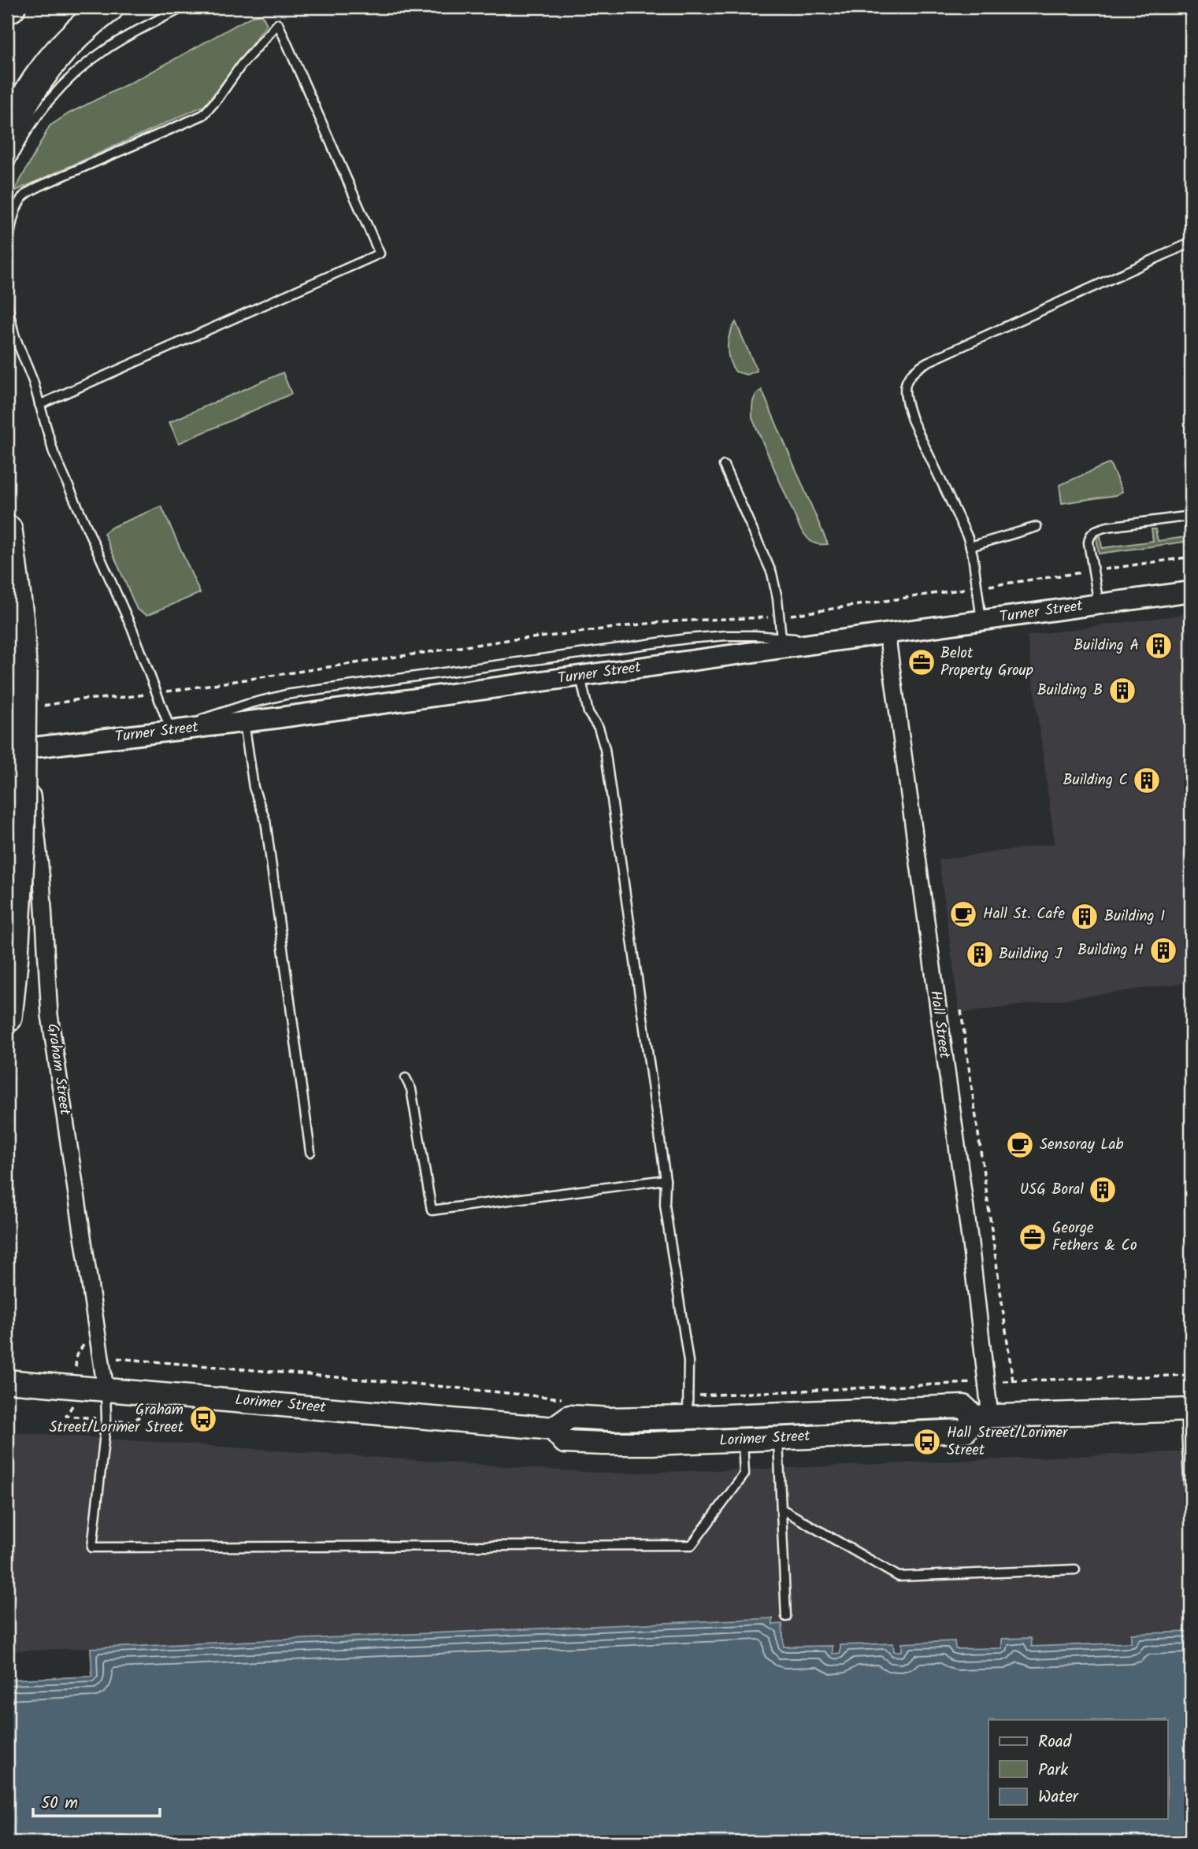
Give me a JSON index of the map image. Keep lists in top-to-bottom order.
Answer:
{
  "streets": {
    "main road": ["Lorimer Street"],
    "street": ["Turner Street", "Hall Street", "Graham Street"]
  },
  "crossings": [
    ["Turner Street", "Hall Street"],
    ["Turner Street", "Graham Street"],
    ["Hall Street", "Lorimer Street"],
    ["Graham Street", "Lorimer Street"]
  ],
  "places": {
    "building": [
      "Building A",
      "Building B",
      "Building C",
      "Building I",
      "Building H",
      "Building J",
      "USG Boral"
    ],
    "office": ["Belot Property Group", "George Fethers & Co"],
    "cafe": ["Hall St. Cafe", "Sensoray Lab"],
    "bus stop": ["Graham Street/Lorimer Street", "Hall Street/Lorimer Street"]
  },
  "legend": ["Road", "Park", "Water"],
  "scale_bar": "50 m"
}
